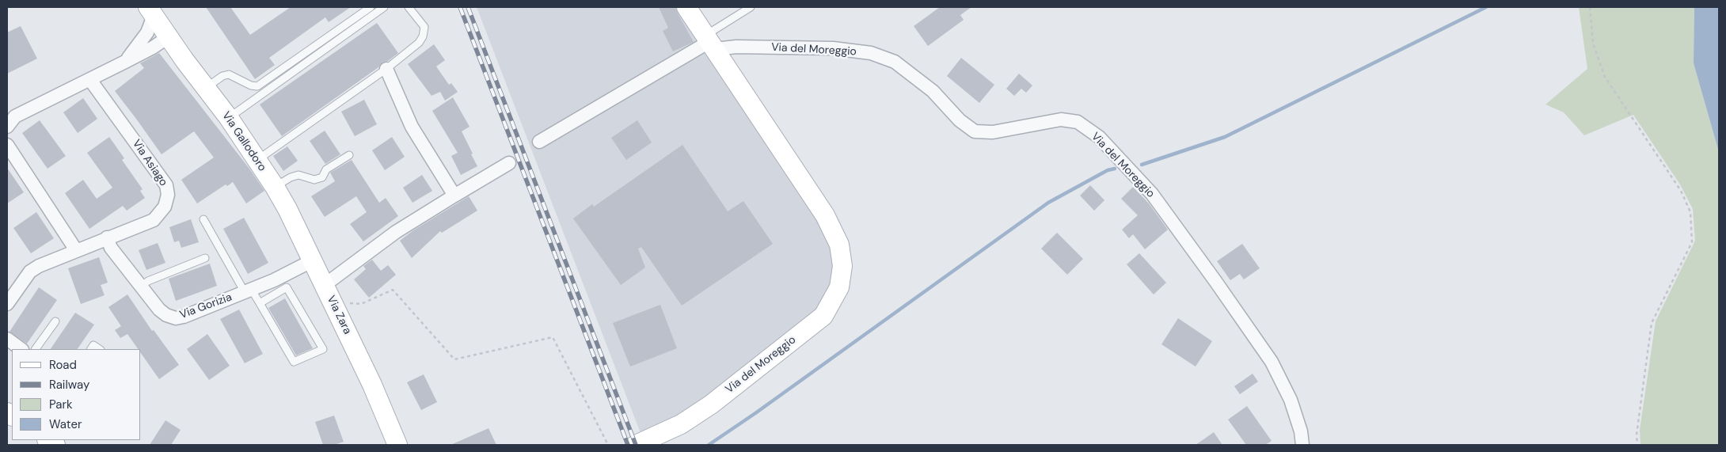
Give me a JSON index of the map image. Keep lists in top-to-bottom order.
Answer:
{
  "streets": {
    "street": [
      "Via del Moreggio",
      "Via Gallodoro",
      "Via Asiago",
      "Via Gorizia",
      "Via Zara"
    ]
  },
  "crossings": [
    ["Via Gallodoro", "Via Gorizia"],
    ["Via Gallodoro", "Via Zara"],
    ["Via Asiago", "Via Gorizia"]
  ],
  "legend": [
    "Road",
    "Railway",
    "Park",
    "Water"
  ]
}
